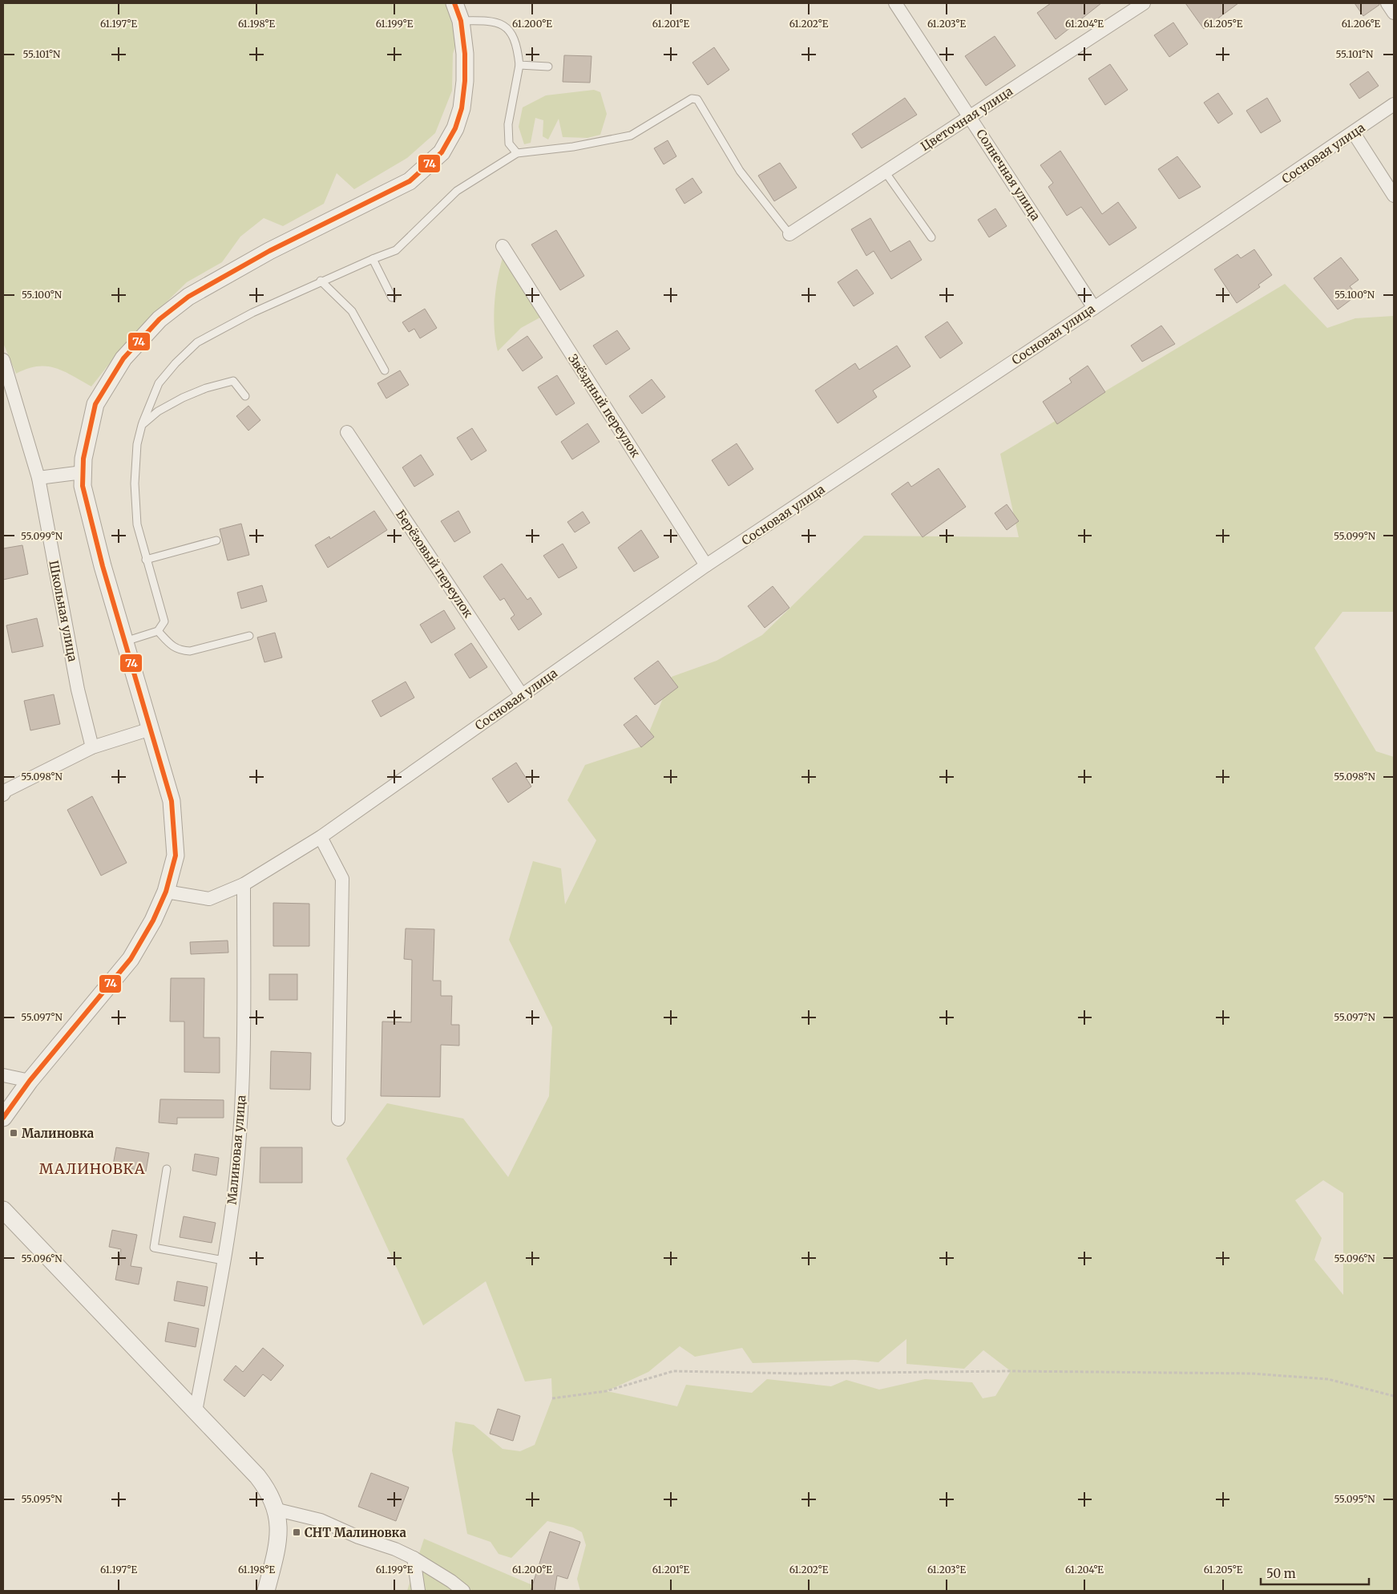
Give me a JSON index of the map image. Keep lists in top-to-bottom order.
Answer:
{
  "streets": {
    "street": [
      "Цветочная улица",
      "Сосновая улица",
      "Солнечная улица",
      "Звёздный переулок",
      "Берёзовый переулок",
      "Школьная улица",
      "Малиновая улица"
    ]
  },
  "crossings": [
    ["Цветочная улица", "Солнечная улица"],
    ["Сосновая улица", "Солнечная улица"],
    ["Сосновая улица", "Звёздный переулок"],
    ["Сосновая улица", "Берёзовый переулок"],
    ["Сосновая улица", "Малиновая улица"]
  ],
  "districts": ["МАЛИНОВКА"],
  "places": {
    "transit": ["Малиновка", "СНТ Малиновка"]
  },
  "lines": ["transit line 74"],
  "scale_bar": "50 m",
  "coordinates": [
    "61.197°E",
    "61.198°E",
    "61.199°E",
    "61.200°E",
    "61.201°E",
    "61.202°E",
    "61.203°E",
    "61.204°E",
    "61.205°E",
    "61.206°E",
    "55.101°N",
    "55.100°N",
    "55.099°N",
    "55.098°N",
    "55.097°N",
    "55.096°N",
    "55.095°N"
  ]
}
